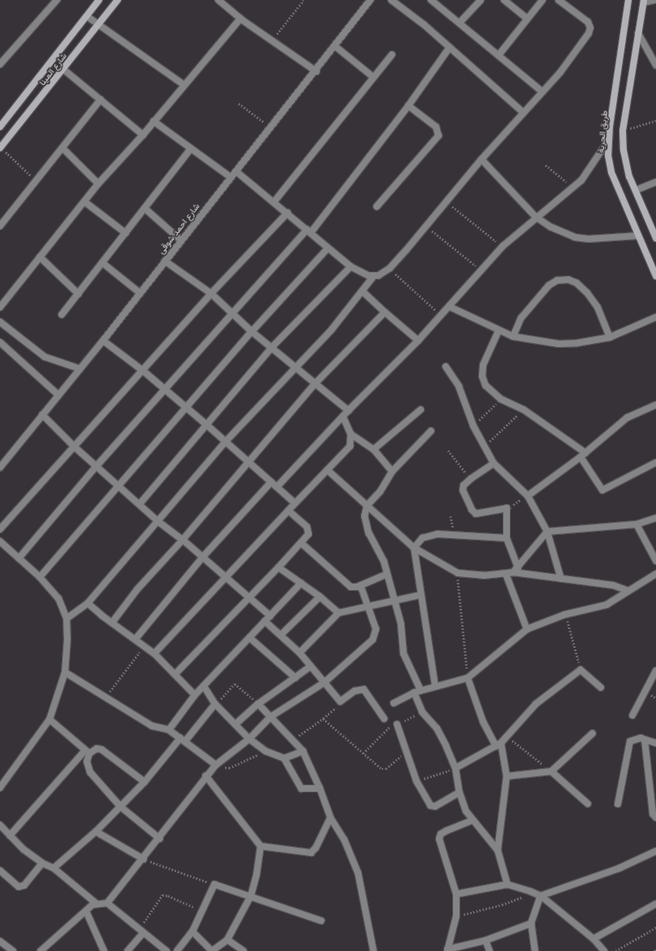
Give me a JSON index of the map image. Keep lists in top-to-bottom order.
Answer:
{
  "streets": {
    "main road": ["شارع المينا", "طريق الحرية"],
    "street": ["شارع احمد شوقى"]
  }
}
